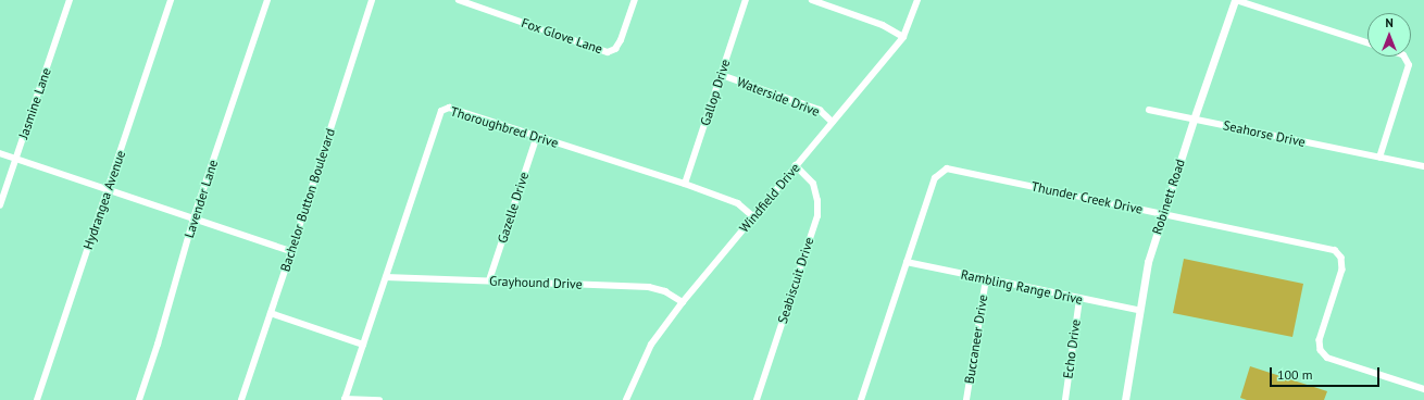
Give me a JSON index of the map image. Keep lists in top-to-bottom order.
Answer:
{
  "streets": {
    "street": [
      "Fox Glove Lane",
      "Gallop Drive",
      "Waterside Drive",
      "Jasmine Lane",
      "Thoroughbred Drive",
      "Seahorse Drive",
      "Robinett Road",
      "Windfield Drive",
      "Thunder Creek Drive",
      "Lavender Lane",
      "Hydrangea Avenue",
      "Bachelor Button Boulevard",
      "Gazelle Drive",
      "Seabiscuit Drive",
      "Grayhound Drive",
      "Rambling Range Drive",
      "Buccaneer Drive",
      "Echo Drive"
    ]
  },
  "crossings": [
    ["Gallop Drive", "Waterside Drive"],
    ["Gallop Drive", "Thoroughbred Drive"],
    ["Waterside Drive", "Windfield Drive"],
    ["Thoroughbred Drive", "Windfield Drive"],
    ["Thoroughbred Drive", "Gazelle Drive"],
    ["Thoroughbred Drive", "Grayhound Drive"],
    ["Seahorse Drive", "Robinett Road"],
    ["Robinett Road", "Thunder Creek Drive"],
    ["Robinett Road", "Rambling Range Drive"],
    ["Windfield Drive", "Seabiscuit Drive"],
    ["Windfield Drive", "Grayhound Drive"],
    ["Thunder Creek Drive", "Rambling Range Drive"],
    ["Gazelle Drive", "Grayhound Drive"],
    ["Rambling Range Drive", "Buccaneer Drive"],
    ["Rambling Range Drive", "Echo Drive"]
  ],
  "scale_bar": "100 m",
  "north": "top"
}
